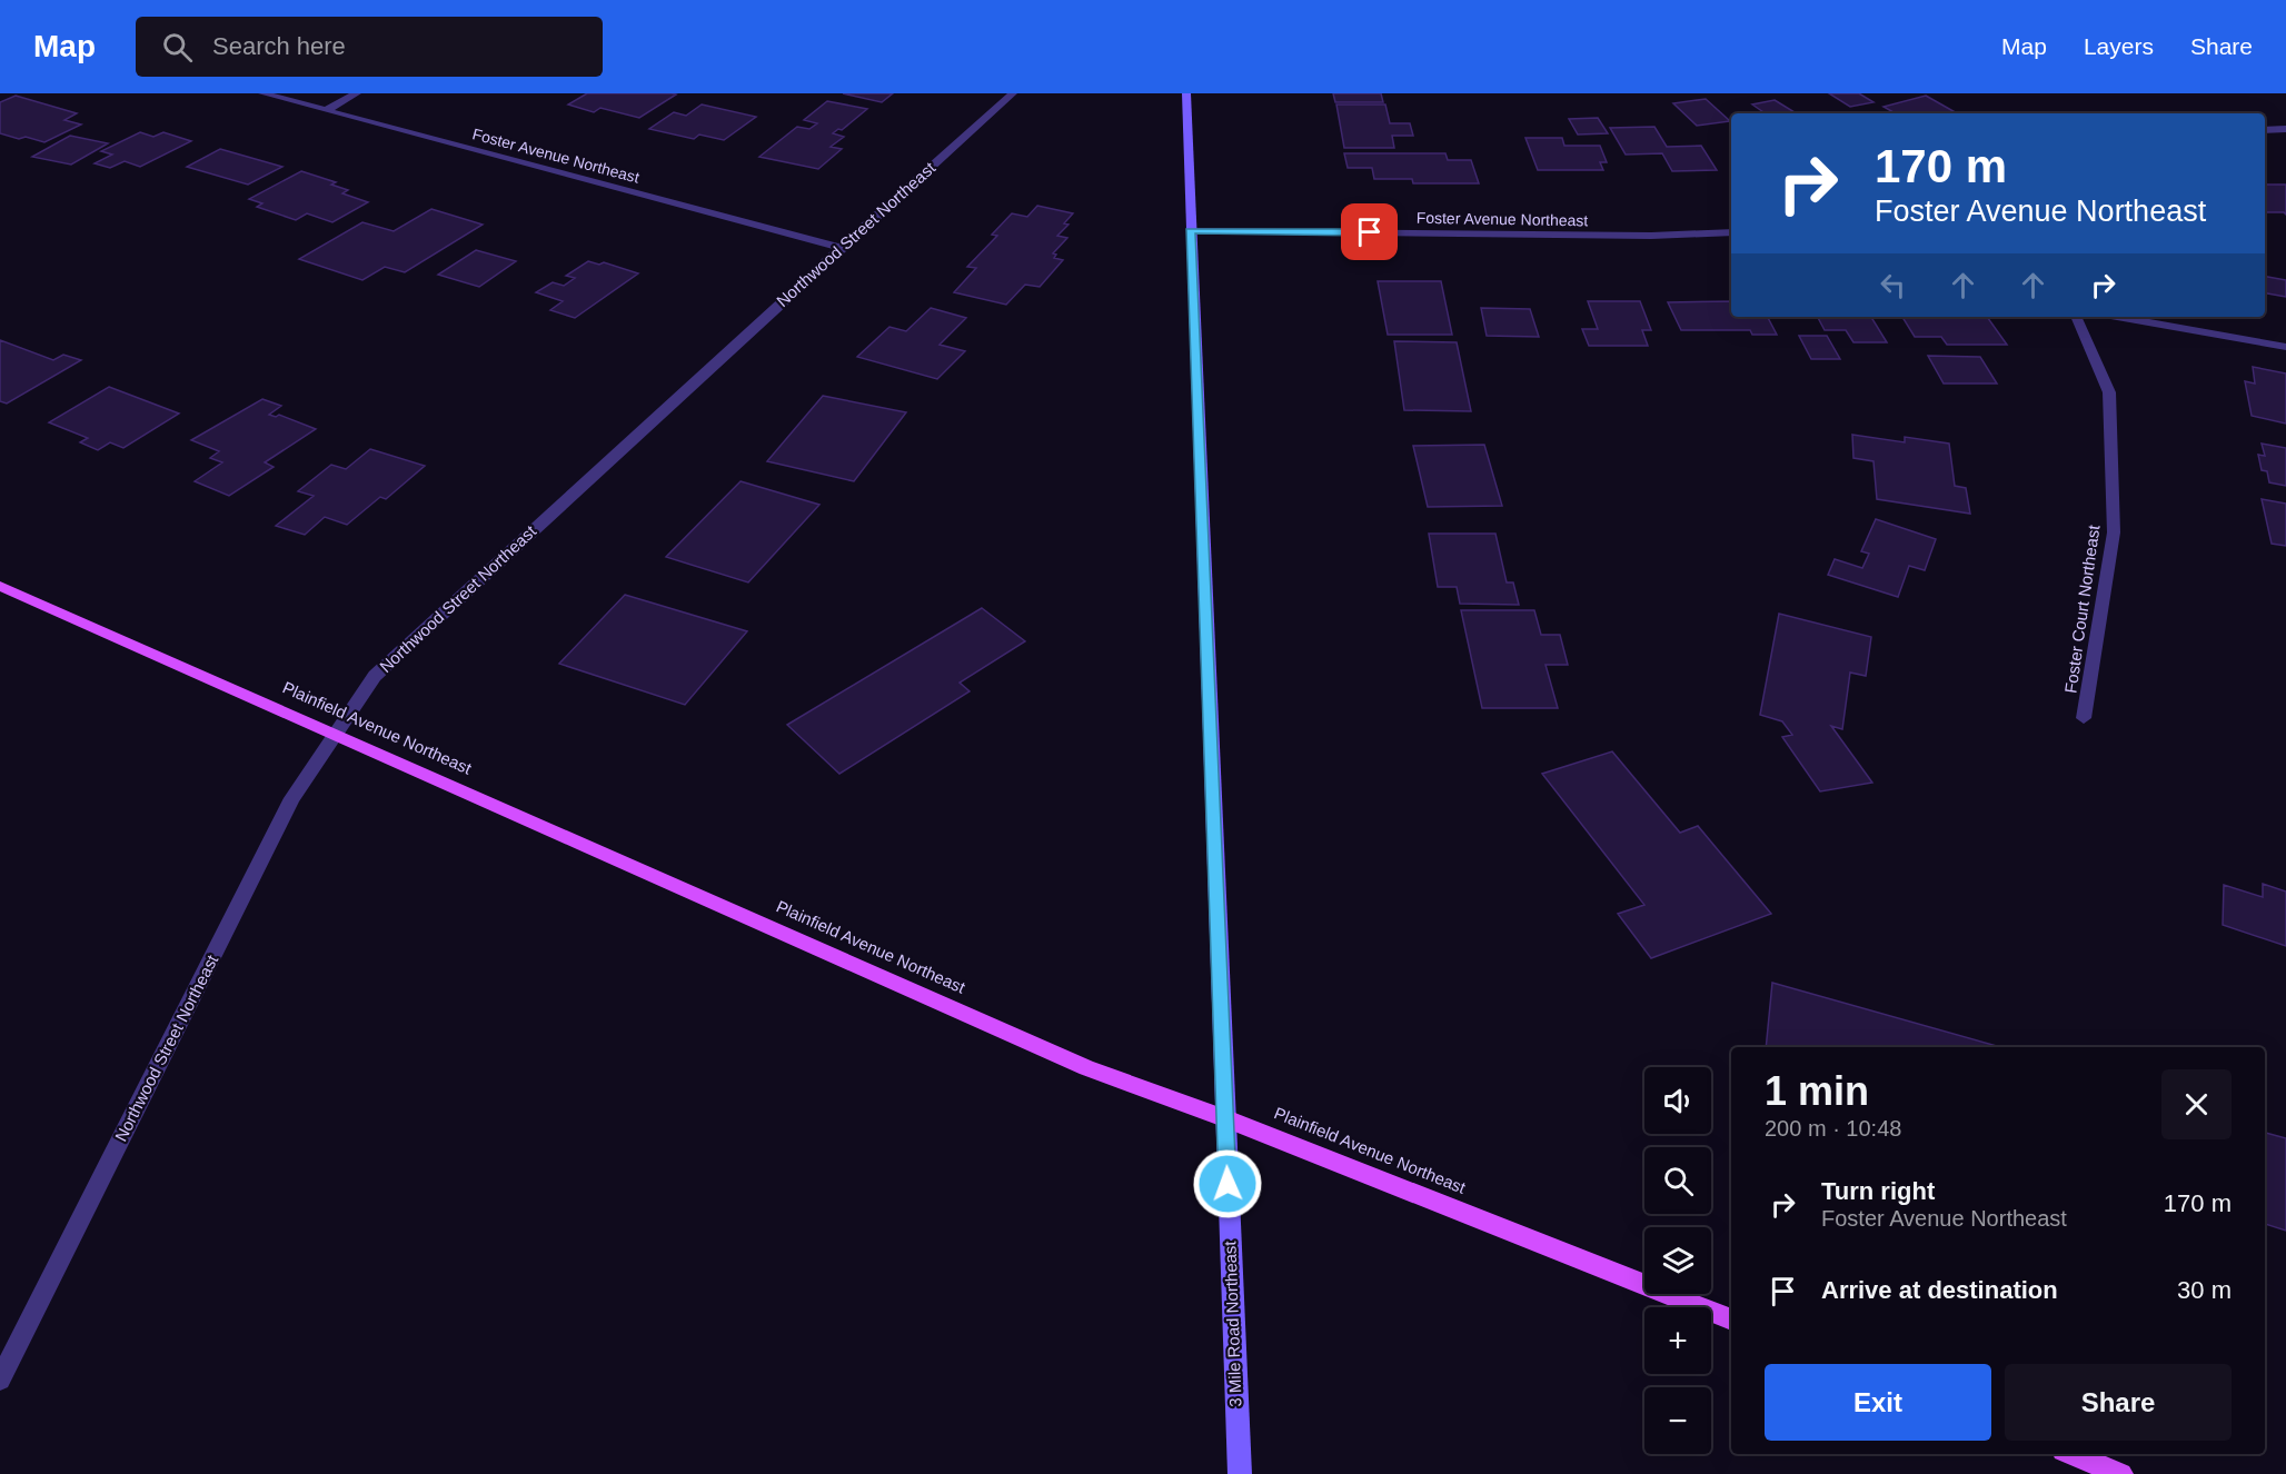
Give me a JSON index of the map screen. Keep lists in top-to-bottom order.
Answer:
{
  "streets": {
    "main road": ["Plainfield Avenue Northeast", "3 Mile Road Northeast"],
    "street": ["Foster Avenue Northeast", "Northwood Street Northeast", "Foster Court Northeast"]
  },
  "crossings": [
    ["Foster Avenue Northeast", "Northwood Street Northeast"],
    ["Foster Avenue Northeast", "3 Mile Road Northeast"],
    ["Northwood Street Northeast", "Plainfield Avenue Northeast"],
    ["Plainfield Avenue Northeast", "3 Mile Road Northeast"]
  ],
  "page": {
    "header": "Map",
    "search": "Search here",
    "nav": ["Map", "Layers", "Share"],
    "turn": ["170 m", "Foster Avenue Northeast"],
    "heading": ["1 min", "200 m · 10:48"],
    "map_buttons": ["+", "−"],
    "list": [
      {
        "name": "Turn right",
        "note": "Foster Avenue Northeast",
        "value": "170 m"
      },
      {
        "name": "Arrive at destination",
        "value": "30 m"
      }
    ],
    "buttons": ["Exit", "Share"]
  }
}
